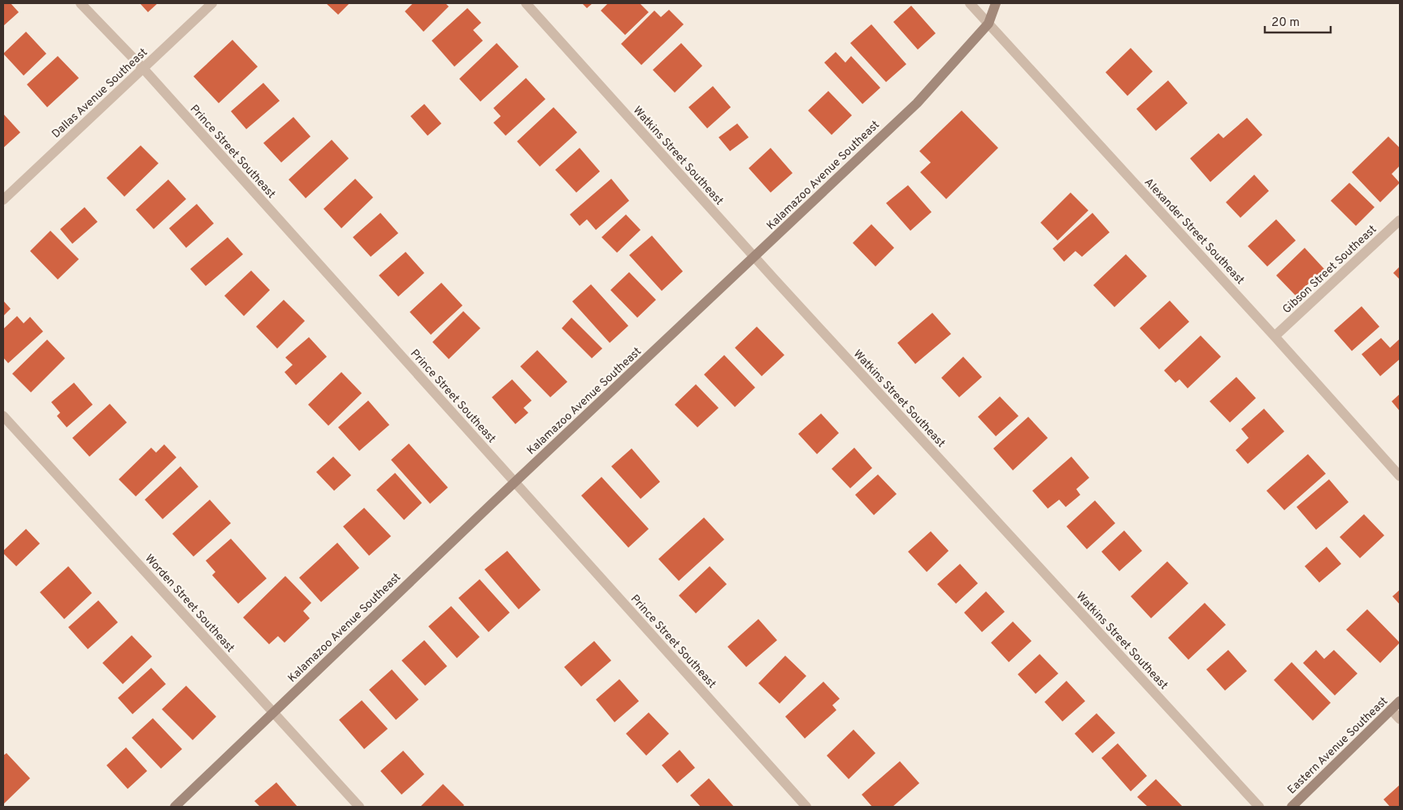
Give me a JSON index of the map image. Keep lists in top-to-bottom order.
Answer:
{
  "streets": {
    "street": [
      "Dallas Avenue Southeast",
      "Prince Street Southeast",
      "Watkins Street Southeast",
      "Kalamazoo Avenue Southeast",
      "Alexander Street Southeast",
      "Gibson Street Southeast",
      "Worden Street Southeast",
      "Eastern Avenue Southeast"
    ]
  },
  "crossings": [
    ["Dallas Avenue Southeast", "Prince Street Southeast"],
    ["Prince Street Southeast", "Kalamazoo Avenue Southeast"],
    ["Watkins Street Southeast", "Kalamazoo Avenue Southeast"],
    ["Kalamazoo Avenue Southeast", "Alexander Street Southeast"],
    ["Kalamazoo Avenue Southeast", "Worden Street Southeast"],
    ["Alexander Street Southeast", "Gibson Street Southeast"]
  ],
  "scale_bar": "20 m"
}
